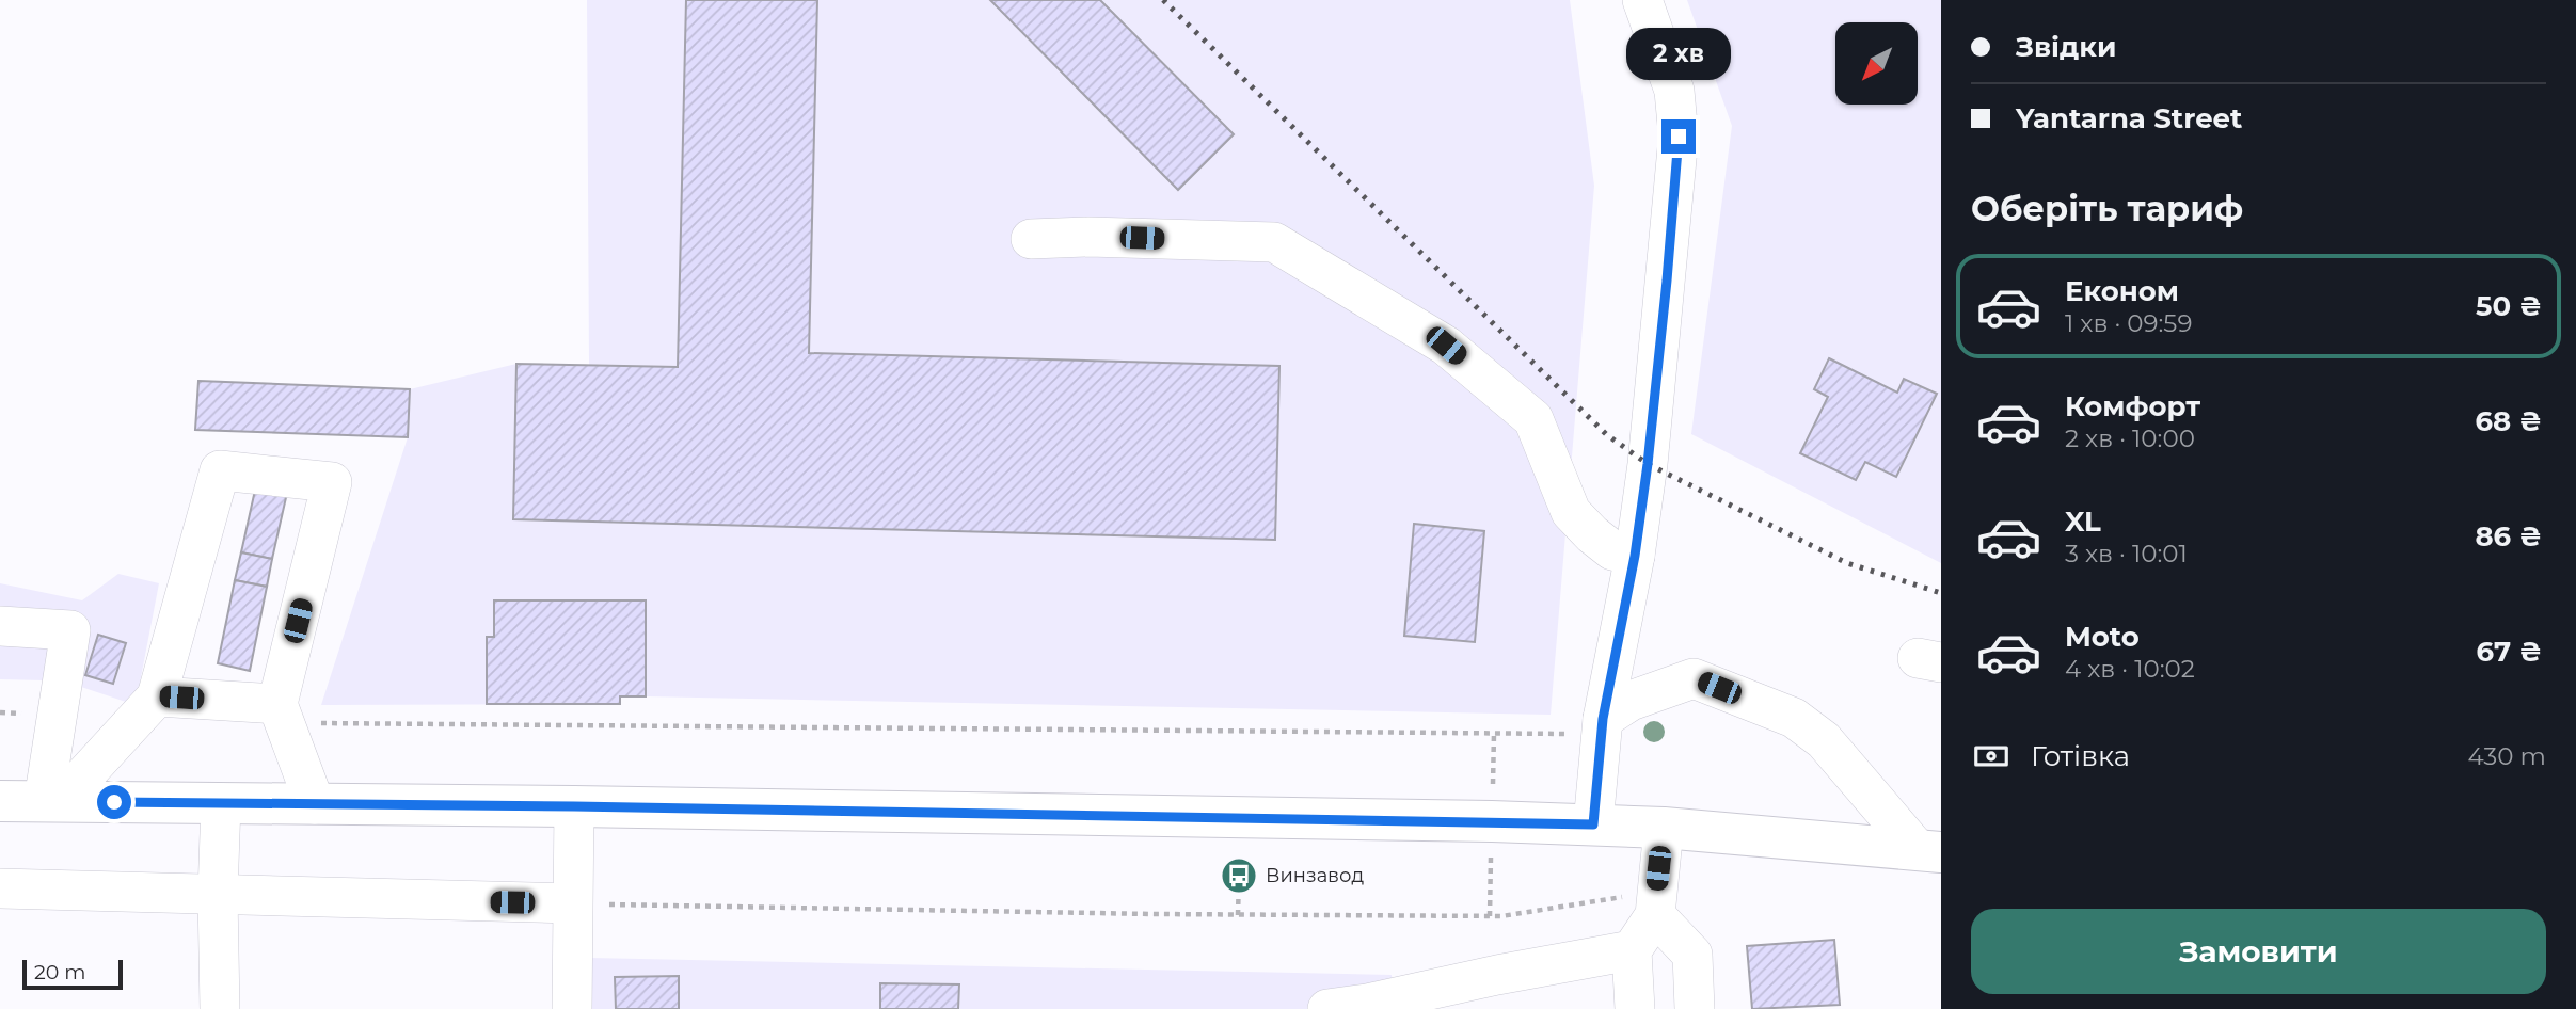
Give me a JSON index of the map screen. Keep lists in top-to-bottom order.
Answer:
{
  "places": {
    "bus stop": ["Винзавод"]
  },
  "scale_bar": "20 m",
  "north": "bottom left",
  "page": {
    "banner": ["Звідки", "Yantarna Street"],
    "bubble": "2 хв",
    "heading": "Оберіть тариф",
    "list": [
      {
        "name": "Економ",
        "note": "1 хв · 09:59",
        "value": "50 ₴"
      },
      {
        "name": "Комфорт",
        "note": "2 хв · 10:00",
        "value": "68 ₴"
      },
      {
        "name": "XL",
        "note": "3 хв · 10:01",
        "value": "86 ₴"
      },
      {
        "name": "Moto",
        "note": "4 хв · 10:02",
        "value": "67 ₴"
      }
    ],
    "pay": ["Готівка", "430 m"],
    "buttons": "Замовити",
    "scale": "20 m"
  }
}
